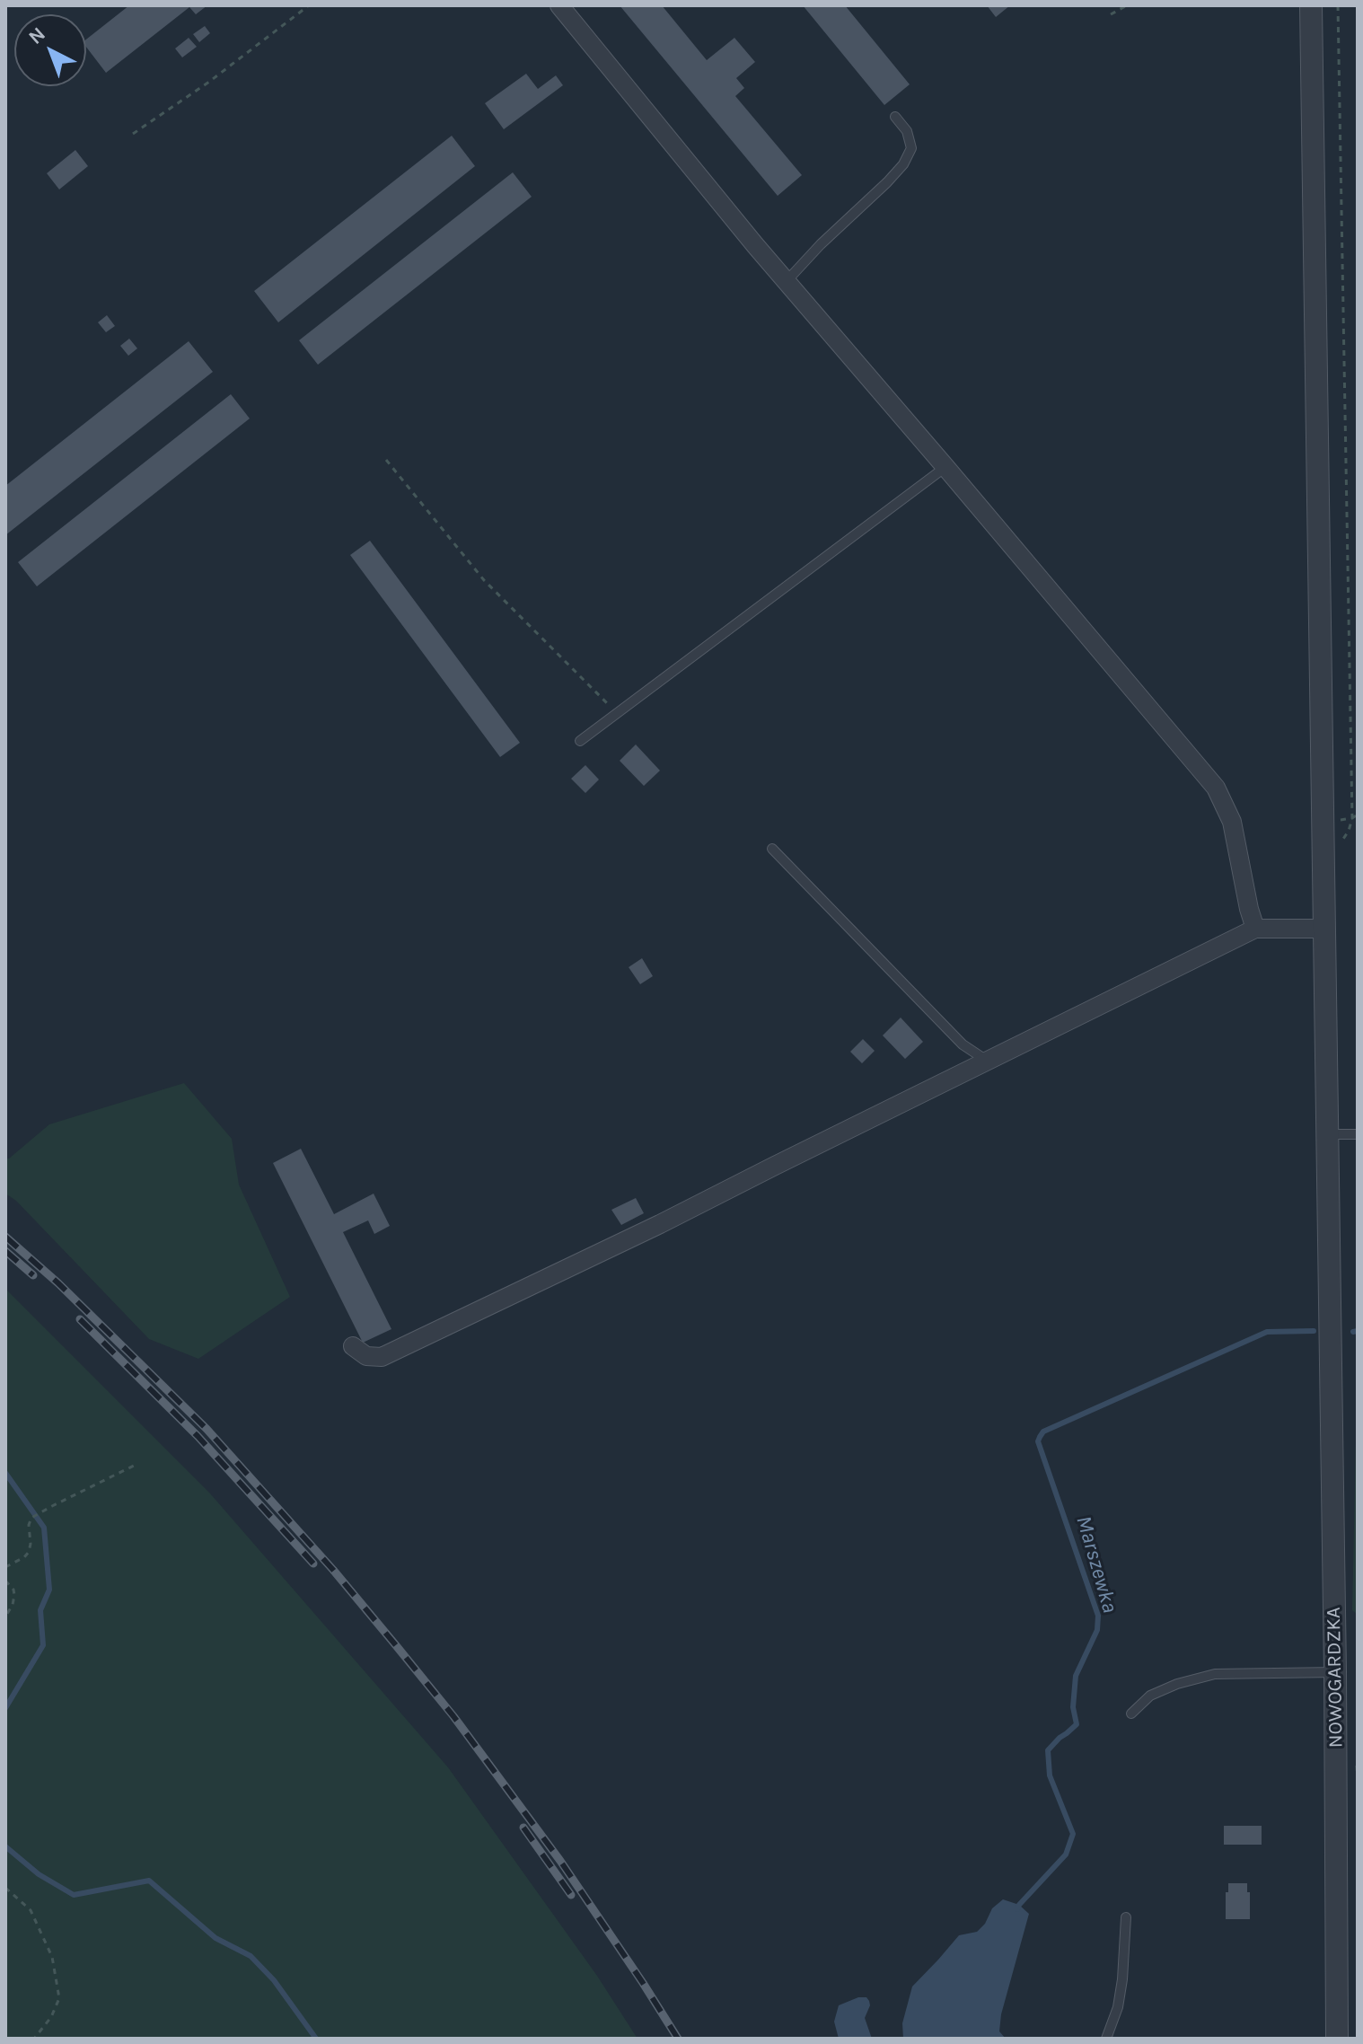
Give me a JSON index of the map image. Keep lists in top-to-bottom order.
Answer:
{
  "streets": {
    "street": ["NOWOGARDZKA"]
  },
  "water": ["Marszewka"],
  "north": "top left"
}
